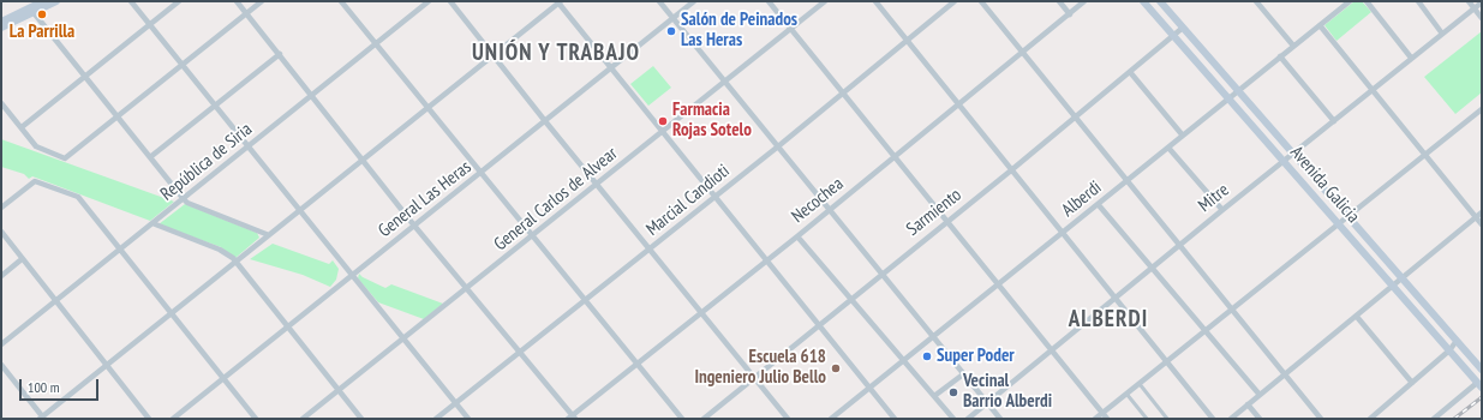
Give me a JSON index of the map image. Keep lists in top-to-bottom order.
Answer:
{
  "streets": {
    "main road": ["Avenida Galicia"],
    "street": [
      "República de Siria",
      "Mitre",
      "General Las Heras",
      "General Carlos de Alvear",
      "Alberdi",
      "Marcial Candioti",
      "Necochea",
      "Sarmiento"
    ]
  },
  "crossings": [
    ["Avenida Galicia", "Mitre"],
    ["Avenida Galicia", "Alberdi"],
    ["Avenida Galicia", "Sarmiento"]
  ],
  "districts": ["UNIÓN Y TRABAJO", "ALBERDI"],
  "places": [
    "La Parrilla",
    "Salón de Peinados Las Heras",
    "Farmacia Rojas Sotelo",
    "Super Poder",
    "Escuela 618 Ingeniero Julio Bello",
    "Vecinal Barrio Alberdi"
  ],
  "scale_bar": "100 m"
}
